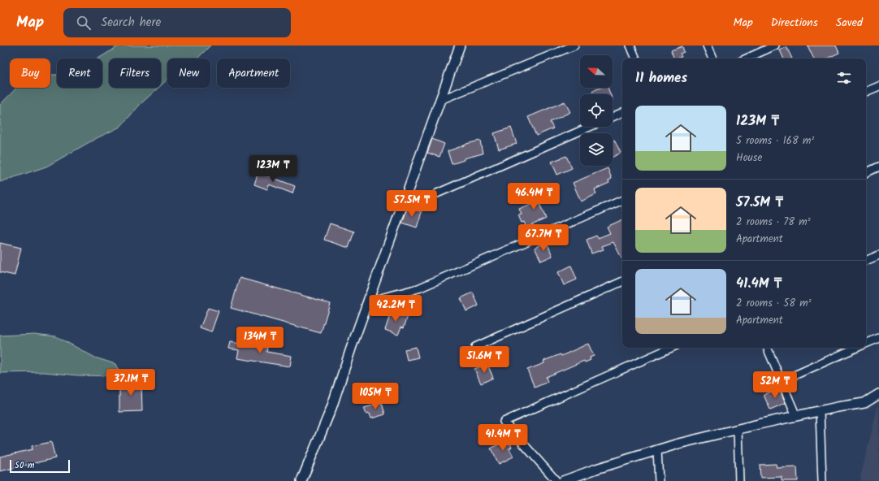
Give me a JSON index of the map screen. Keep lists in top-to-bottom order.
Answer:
{
  "scale_bar": "50 m",
  "north": "left",
  "page": {
    "header": "Map",
    "search": "Search here",
    "nav": ["Map", "Directions", "Saved"],
    "chip": [
      "Buy",
      "Rent",
      "Filters",
      "New",
      "Apartment"
    ],
    "heading": "11 homes",
    "list": [
      {
        "name": "123M ₸",
        "note": "5 rooms · 168 m² · House"
      },
      {
        "name": "57.5M ₸",
        "note": "2 rooms · 78 m² · Apartment"
      },
      {
        "name": "41.4M ₸",
        "note": "2 rooms · 58 m² · Apartment"
      }
    ],
    "price": [
      "123M ₸",
      "46.4M ₸",
      "57.5M ₸",
      "67.7M ₸",
      "42.2M ₸",
      "134M ₸",
      "51.6M ₸",
      "37.1M ₸",
      "52M ₸",
      "105M ₸",
      "41.4M ₸"
    ],
    "scale": "50 m"
  }
}
